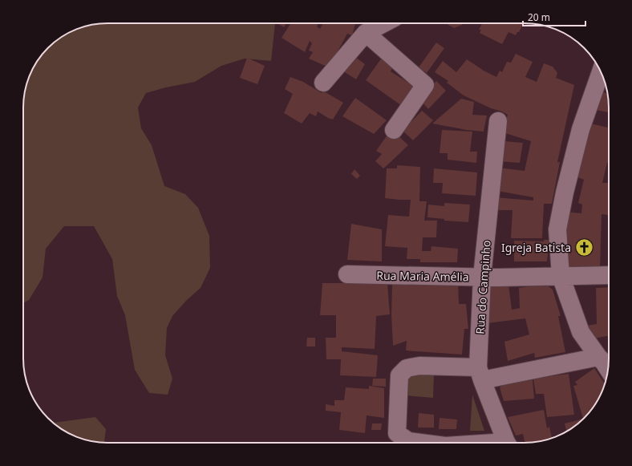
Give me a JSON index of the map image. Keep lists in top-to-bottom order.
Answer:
{
  "streets": {
    "street": ["Rua Maria Amélia", "Rua do Campinho"]
  },
  "crossings": [
    ["Rua Maria Amélia", "Rua do Campinho"]
  ],
  "places": {
    "church": ["Igreja Batista"]
  },
  "scale_bar": "20 m"
}
